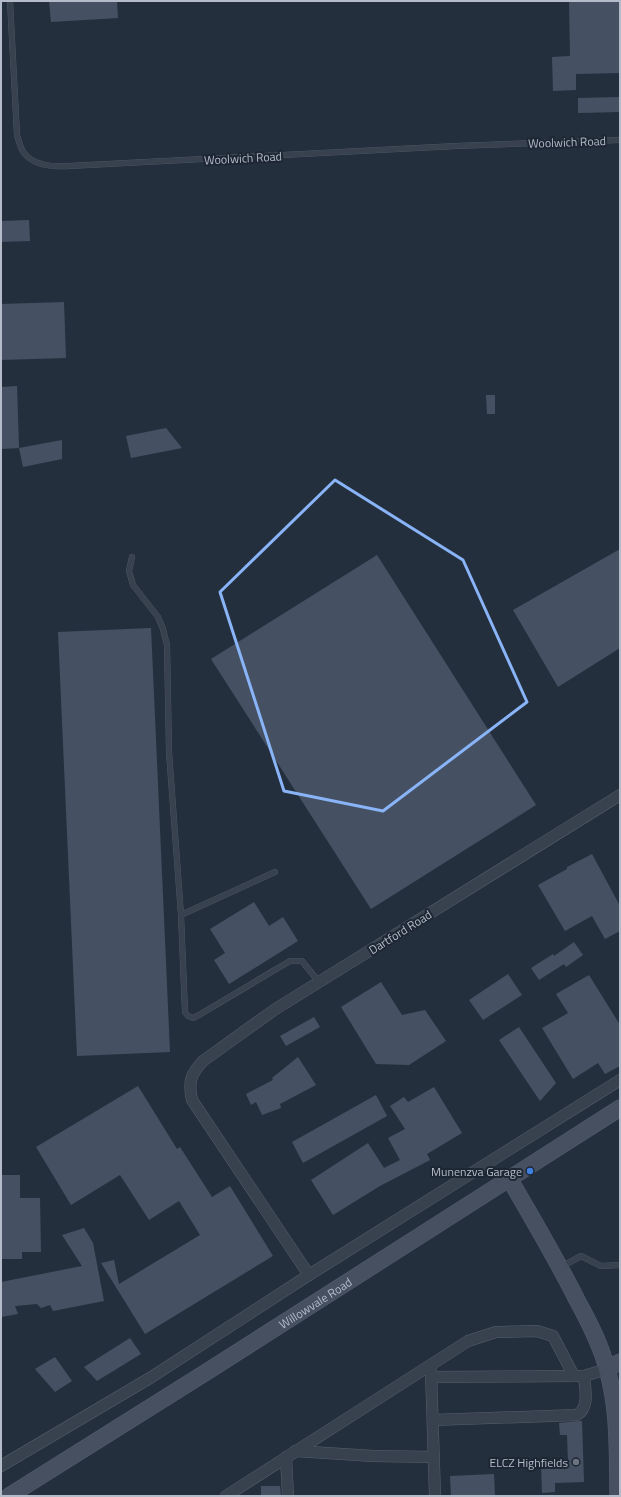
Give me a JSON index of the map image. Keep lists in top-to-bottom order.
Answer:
{
  "streets": {
    "main road": ["Willowvale Road"],
    "street": ["Dartford Road"],
    "lane": ["Woolwich Road"]
  },
  "places": ["Munenzva Garage", "ELCZ Highfields"]
}
